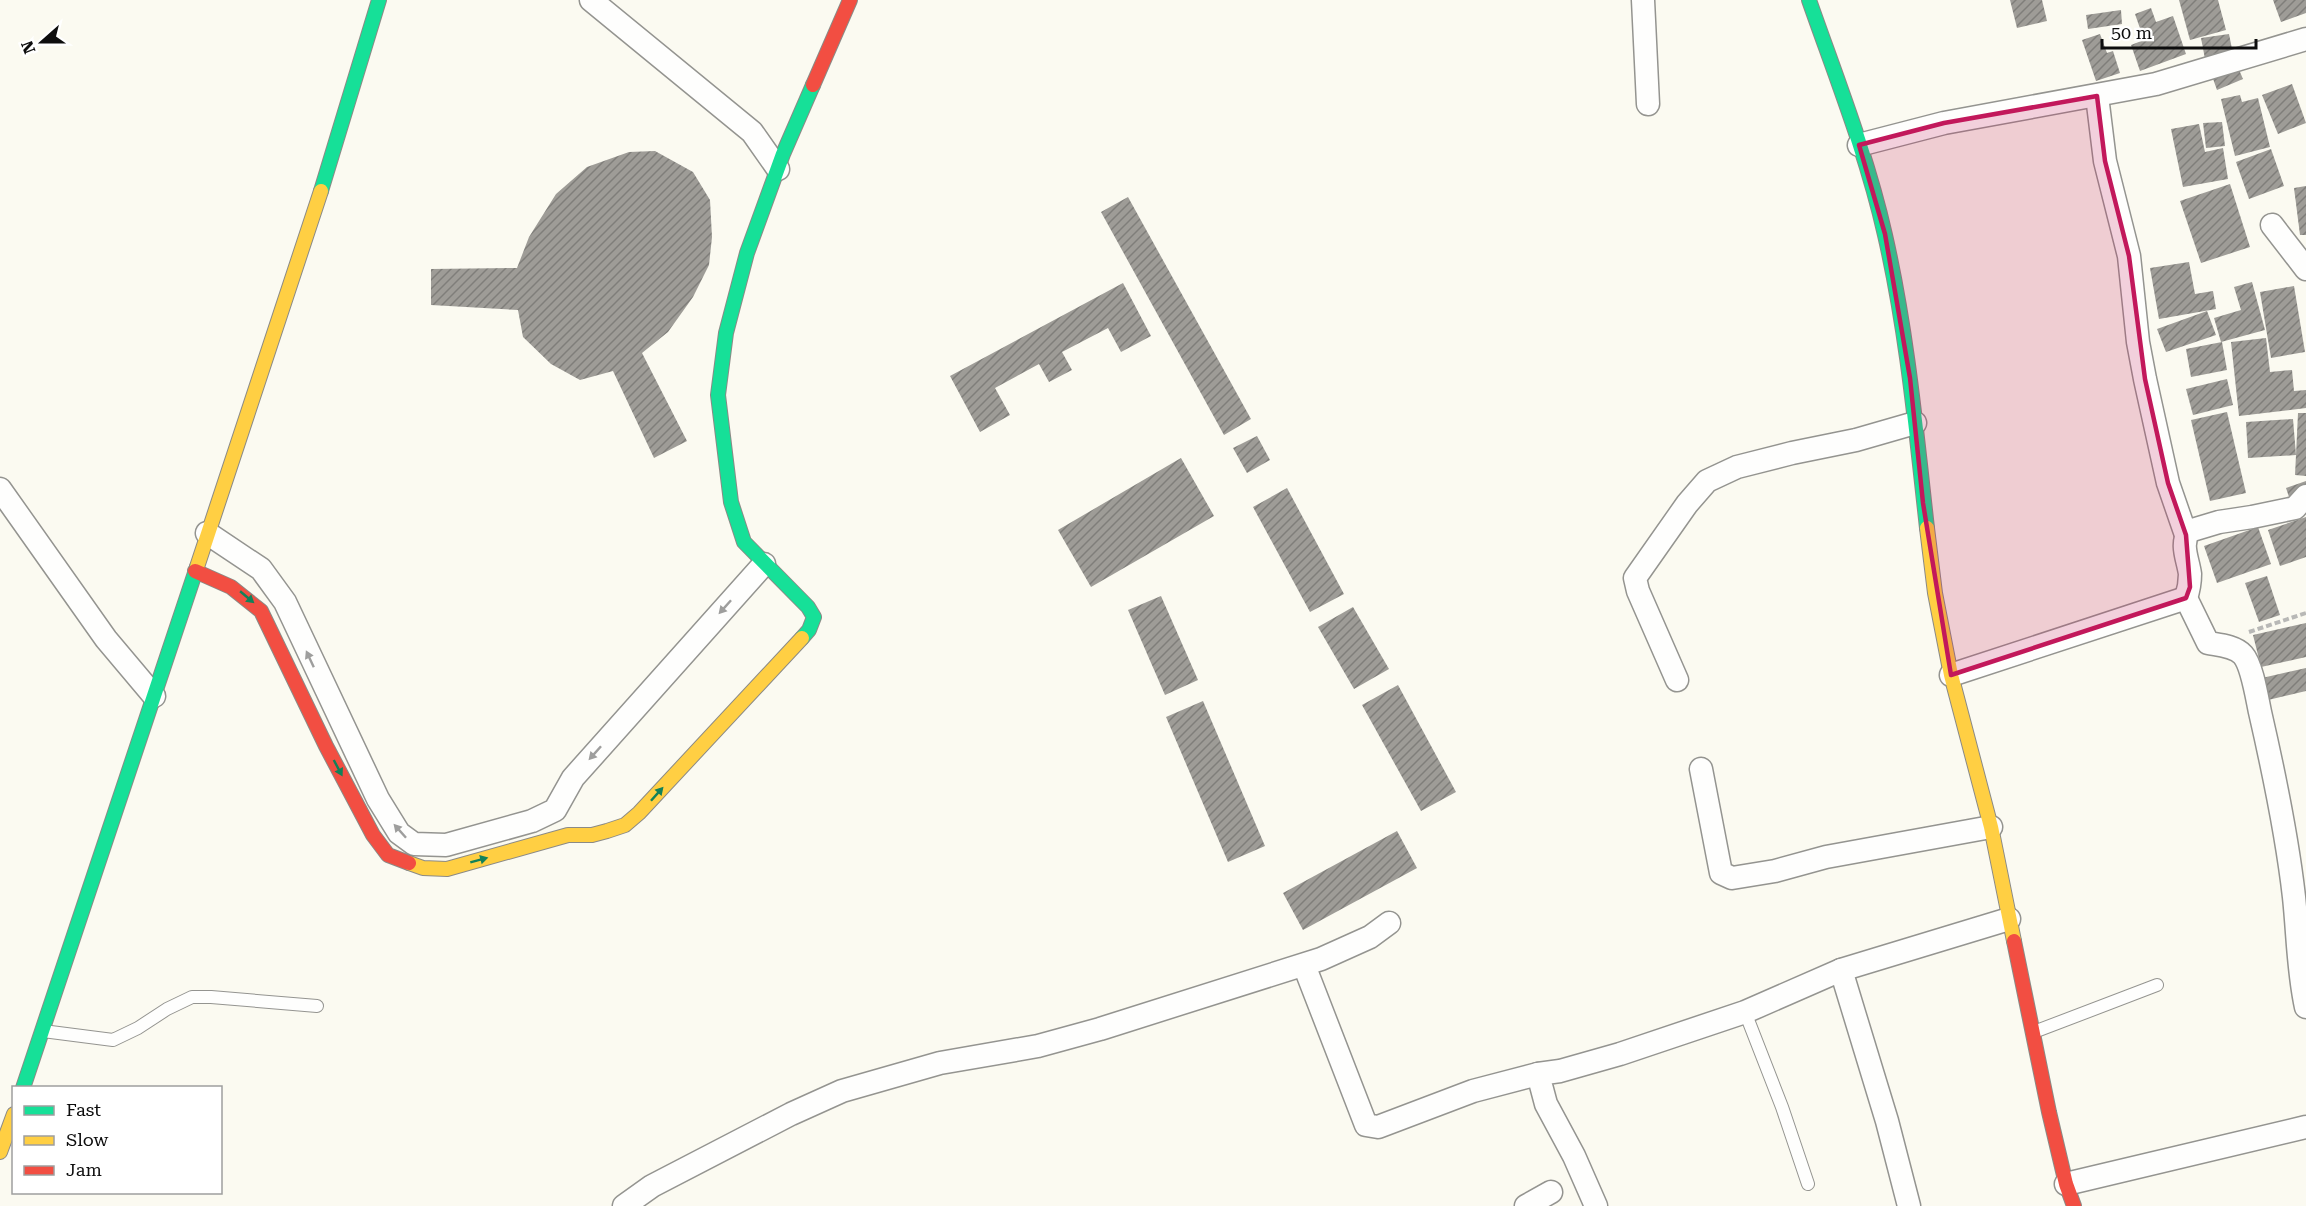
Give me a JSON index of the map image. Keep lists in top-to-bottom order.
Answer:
{
  "legend": ["Fast", "Slow", "Jam"],
  "scale_bar": "50 m",
  "north": "left"
}
